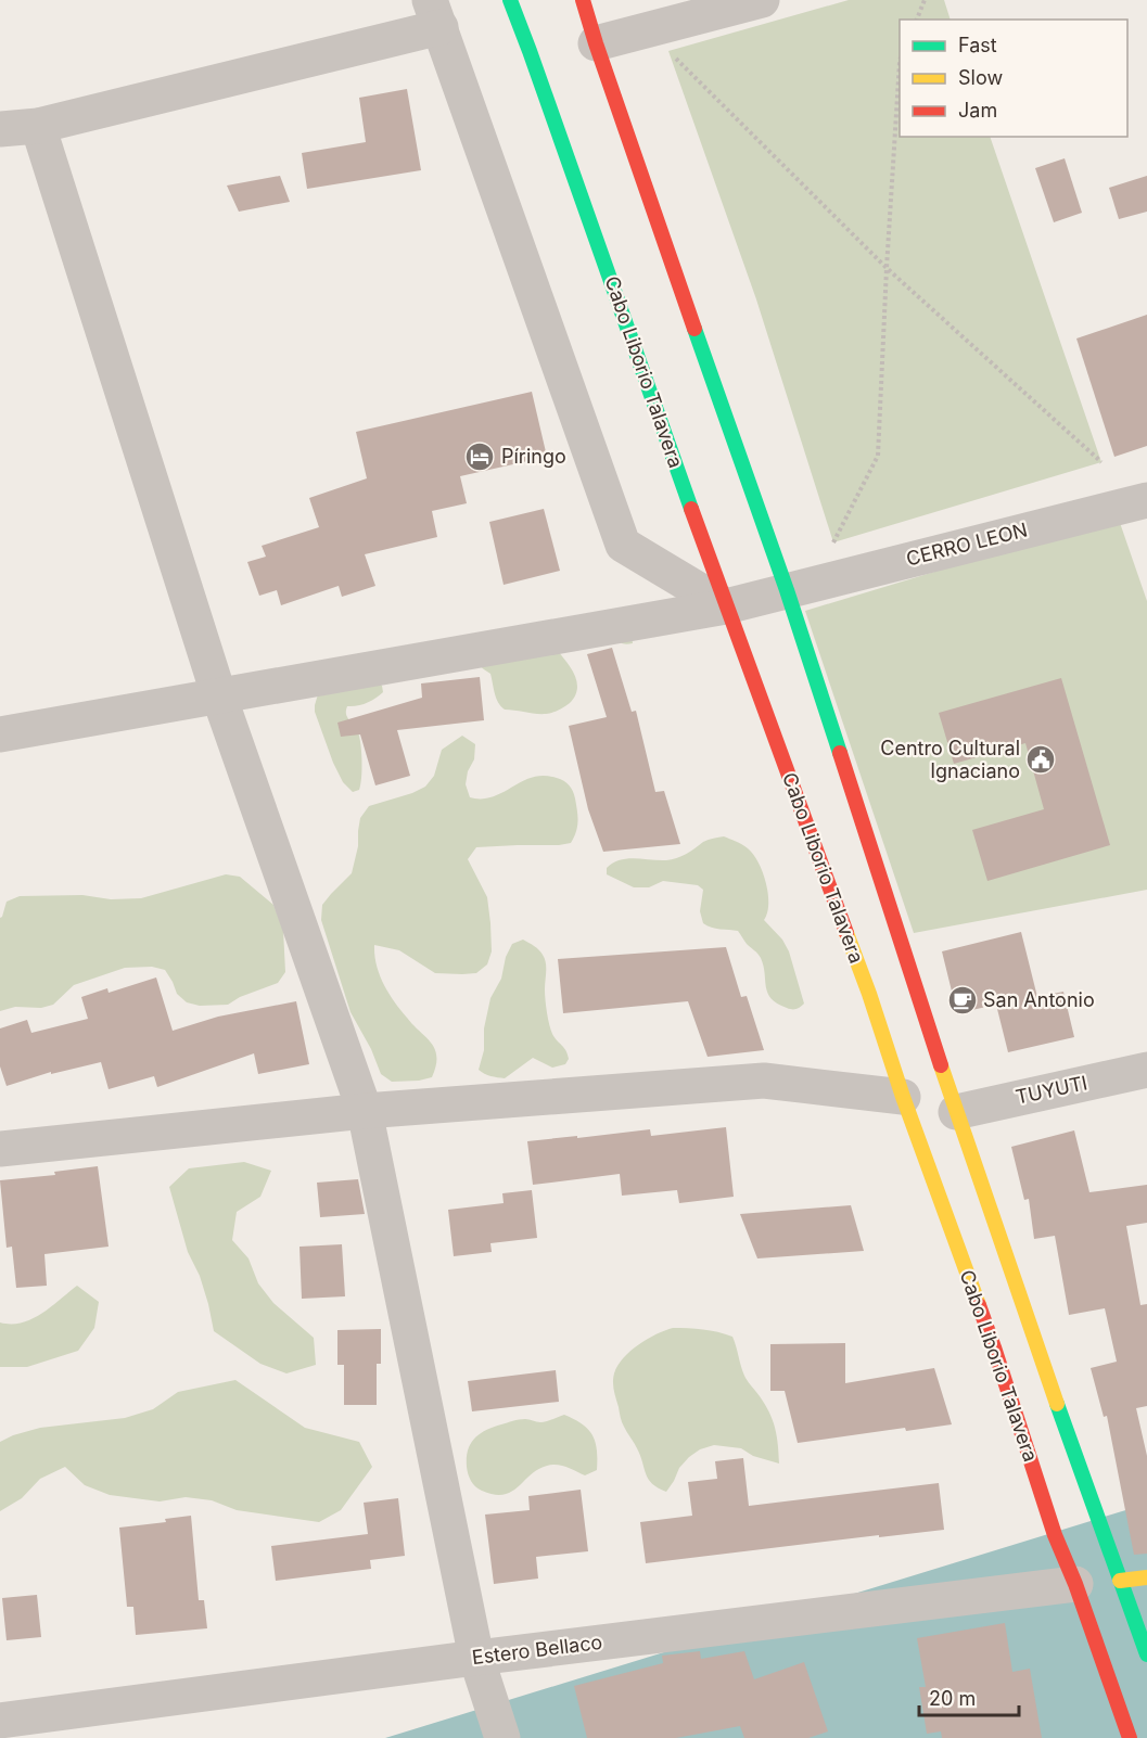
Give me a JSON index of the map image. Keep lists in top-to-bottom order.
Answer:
{
  "streets": {
    "main road": ["Cabo Liborio Talavera"],
    "street": ["CERRO LEON", "TUYUTI", "Estero Bellaco"]
  },
  "crossings": [
    ["Cabo Liborio Talavera", "CERRO LEON"],
    ["Cabo Liborio Talavera", "Estero Bellaco"]
  ],
  "places": {
    "hotel": ["Píringo"],
    "public building": ["Centro Cultural Ignaciano"],
    "cafe": ["San Antonio"]
  },
  "legend": ["Fast", "Slow", "Jam"],
  "scale_bar": "20 m"
}
